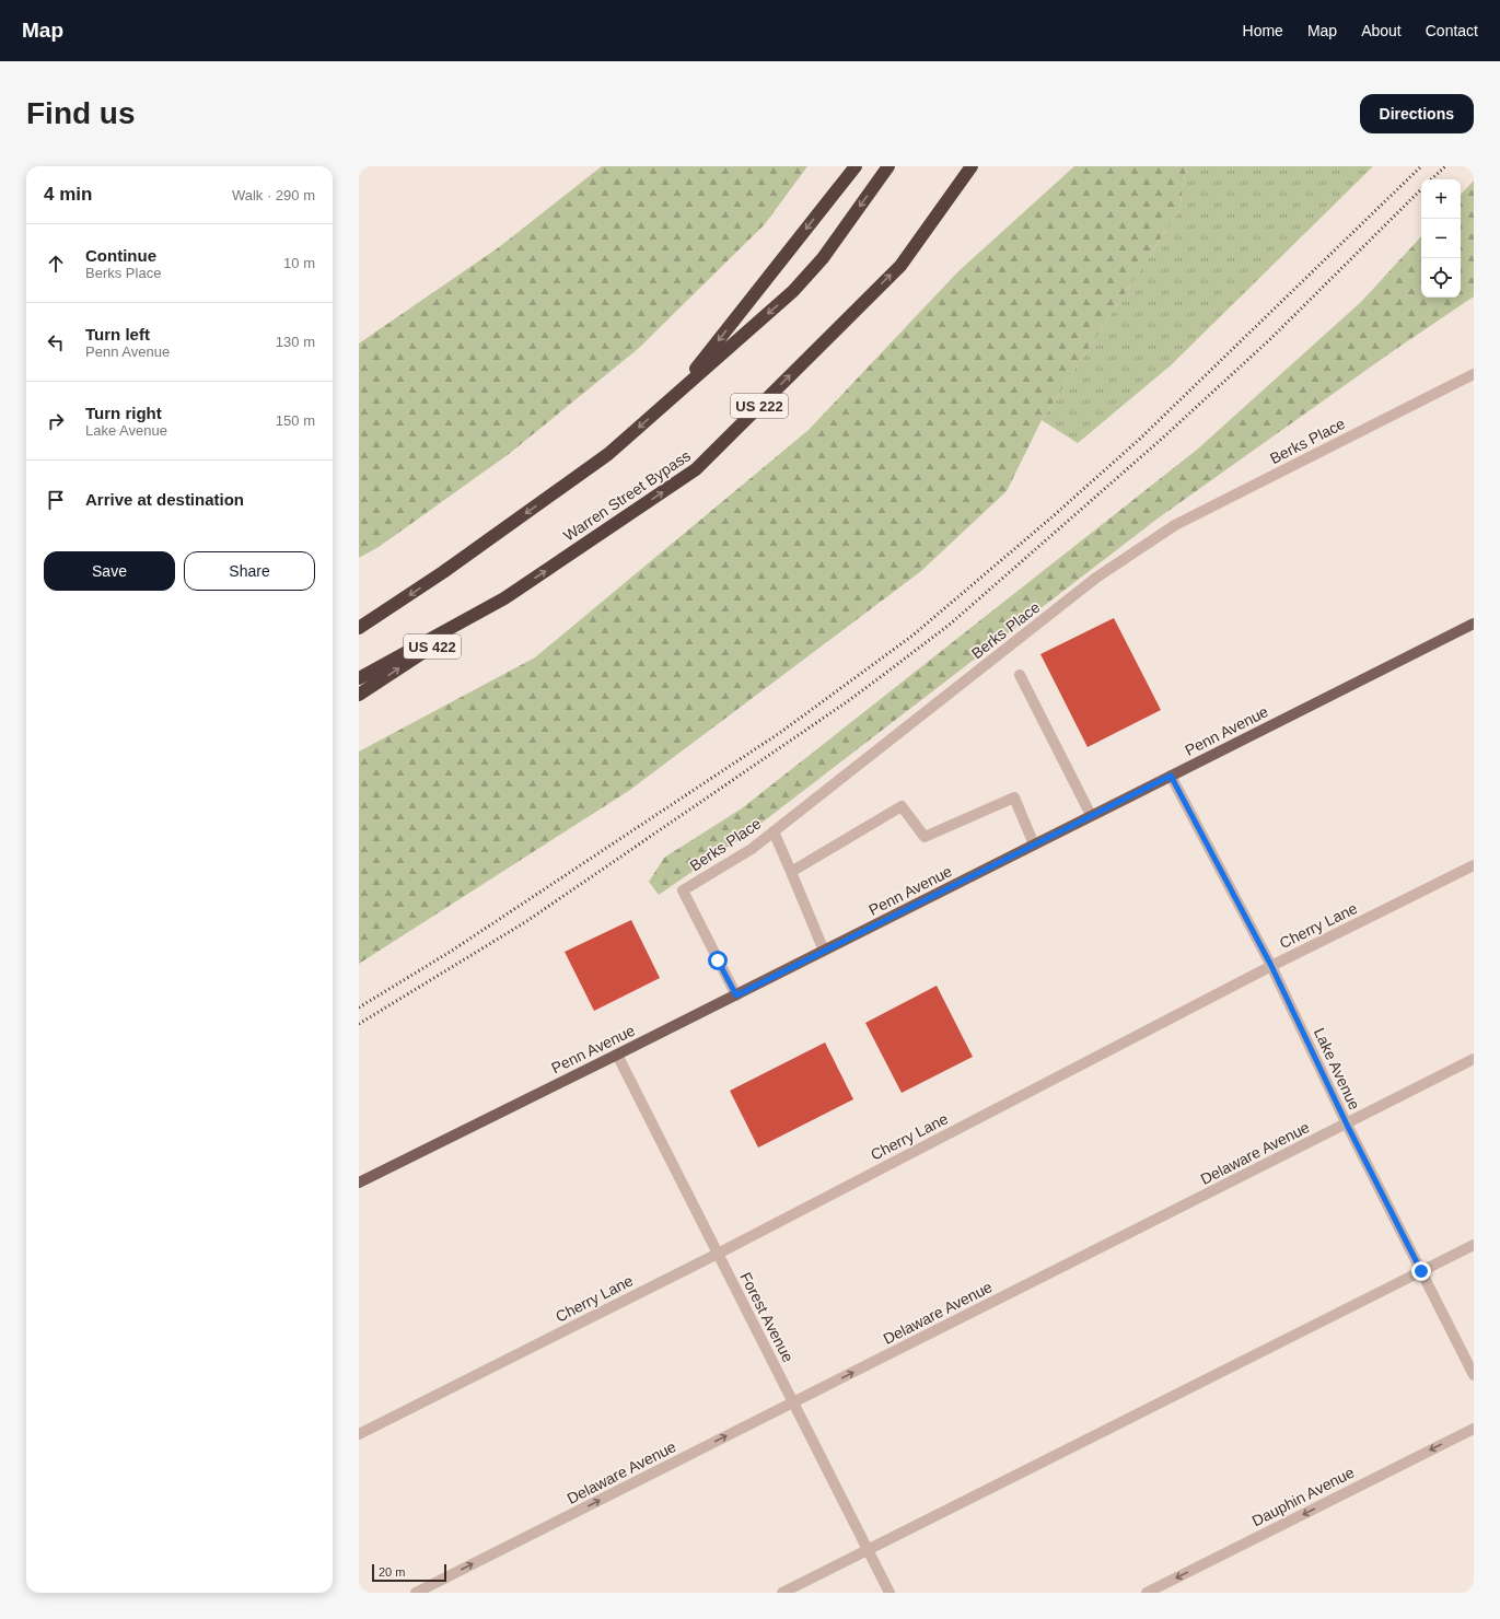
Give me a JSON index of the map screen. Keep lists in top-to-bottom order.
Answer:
{
  "streets": {
    "highway": ["US 222", "Warren Street Bypass", "US 422"],
    "main road": ["Penn Avenue"],
    "street": [
      "Berks Place",
      "Cherry Lane",
      "Lake Avenue",
      "Delaware Avenue",
      "Forest Avenue",
      "Dauphin Avenue"
    ]
  },
  "crossings": [
    ["Berks Place", "Penn Avenue"],
    ["Warren Street Bypass", "US 422"],
    ["Penn Avenue", "Lake Avenue"],
    ["Penn Avenue", "Forest Avenue"],
    ["Cherry Lane", "Lake Avenue"],
    ["Cherry Lane", "Forest Avenue"],
    ["Lake Avenue", "Delaware Avenue"],
    ["Delaware Avenue", "Forest Avenue"]
  ],
  "one_way": ["Delaware Avenue", "Dauphin Avenue"],
  "scale_bar": "20 m",
  "page": {
    "header": "Map",
    "nav": [
      "Home",
      "Map",
      "About",
      "Contact"
    ],
    "buttons": [
      "Directions",
      ["Save", "Share"]
    ],
    "title": "Find us",
    "heading": ["4 min", "Walk · 290 m"],
    "map_buttons": ["+", "−"],
    "list": [
      ["Continue", "Berks Place", "10 m"],
      ["Turn left", "Penn Avenue", "130 m"],
      ["Turn right", "Lake Avenue", "150 m"],
      "Arrive at destination"
    ],
    "scale": "20 m"
  }
}
